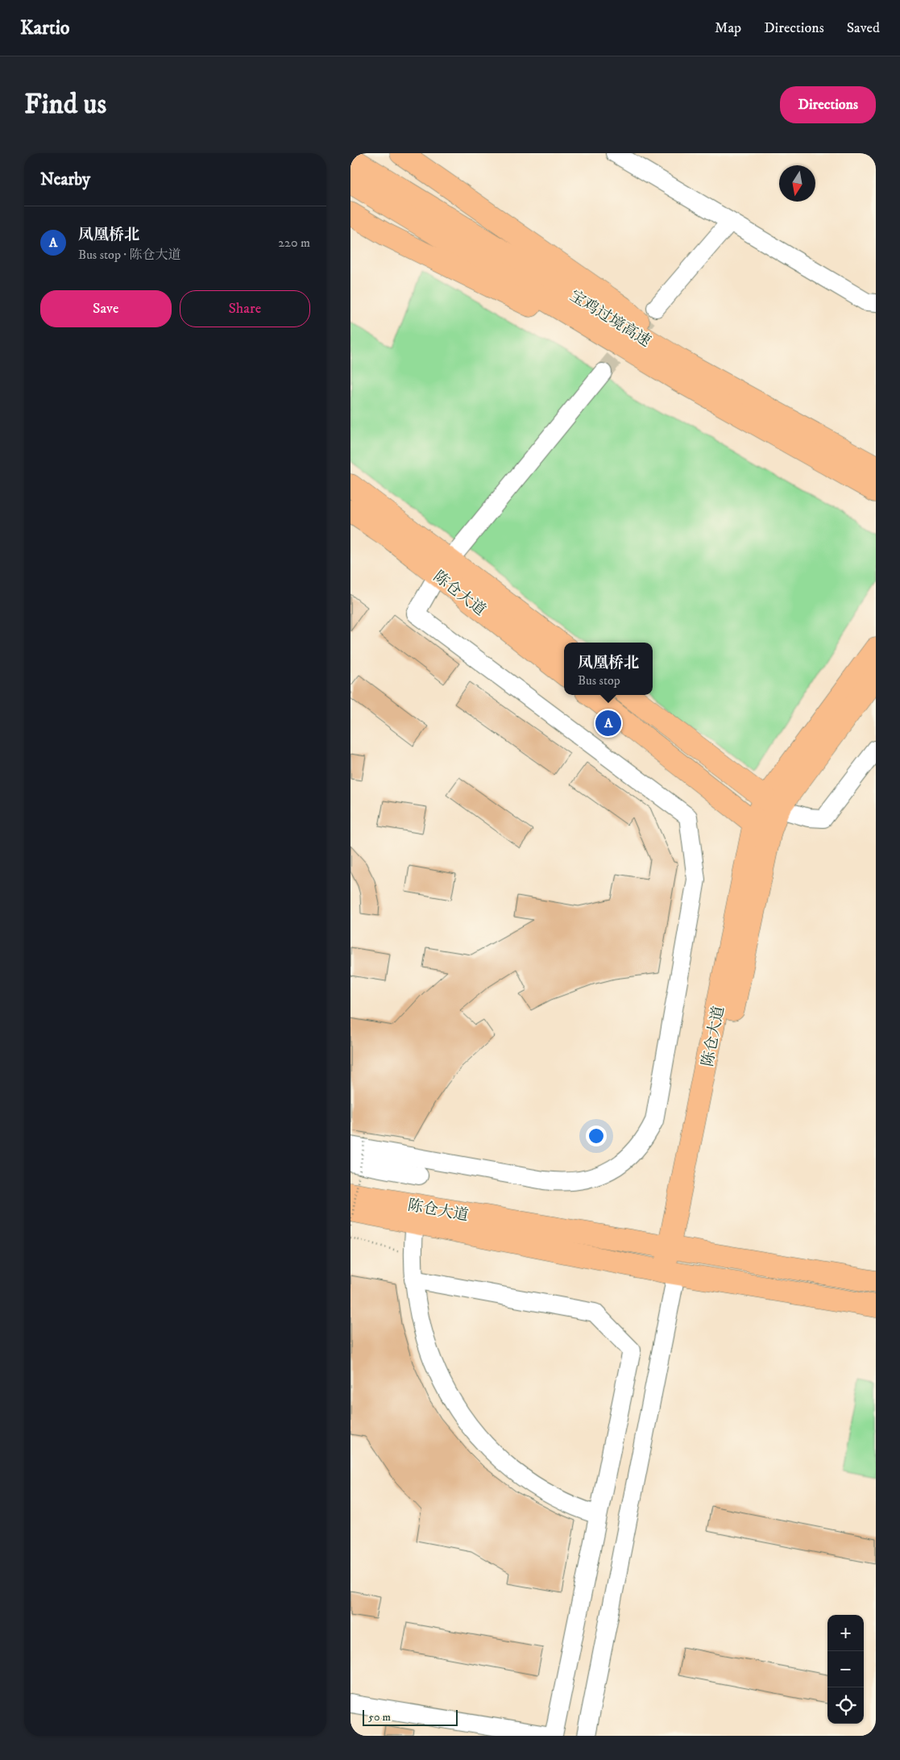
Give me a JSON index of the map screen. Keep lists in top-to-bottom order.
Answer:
{
  "streets": {
    "main road": ["宝鸡过境高速", "陈仓大道"]
  },
  "scale_bar": "50 m",
  "north": "bottom",
  "page": {
    "header": "Kartio",
    "nav": ["Map", "Directions", "Saved"],
    "buttons": [
      "Directions",
      ["Save", "Share"]
    ],
    "title": "Find us",
    "heading": "Nearby",
    "list": [
      {
        "mark": "A",
        "name": "凤凰桥北",
        "note": "Bus stop · 陈仓大道",
        "value": "220 m"
      }
    ],
    "popup": ["凤凰桥北", "Bus stop"],
    "pins": "A",
    "map_buttons": ["+", "−"],
    "scale": "50 m"
  }
}
